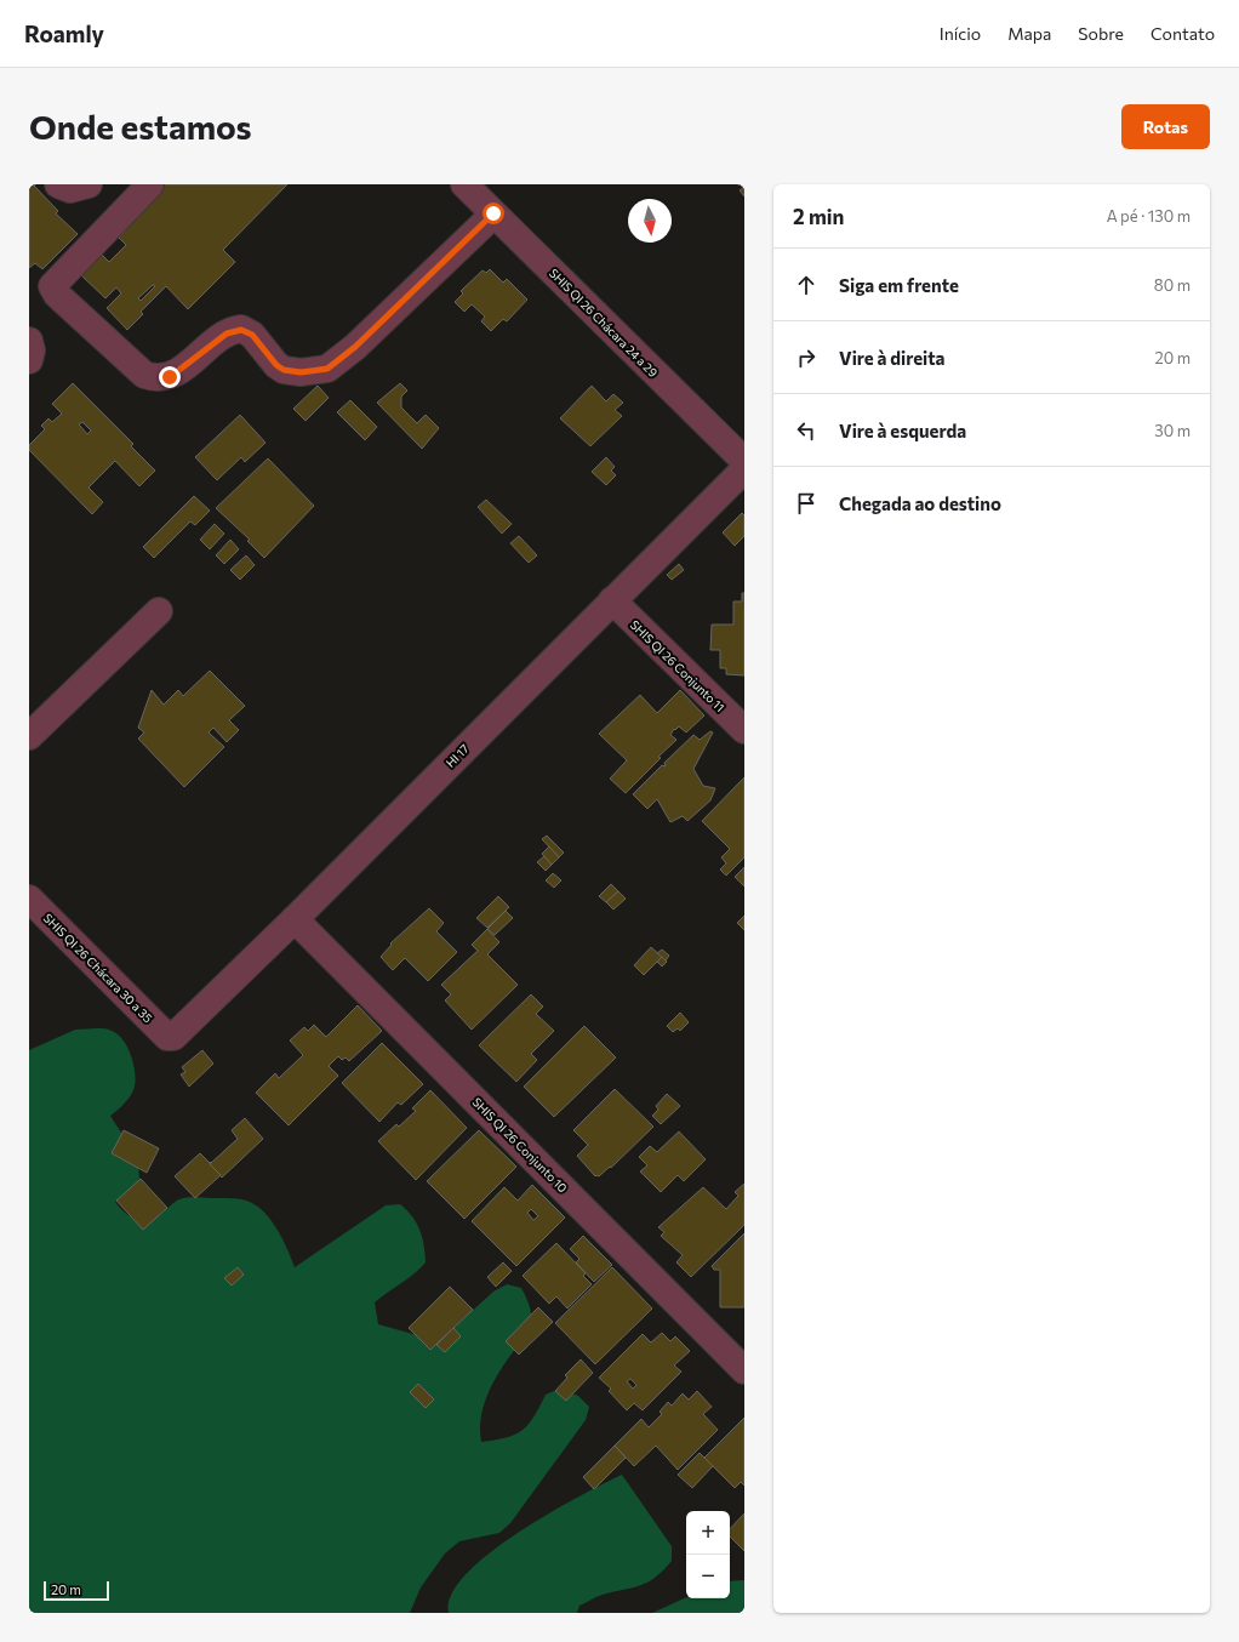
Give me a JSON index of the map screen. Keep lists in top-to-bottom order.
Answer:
{
  "streets": {
    "street": [
      "SHIS QI 26 Chácara 24 a 29",
      "SHIS QI 26 Conjunto 11",
      "HI 17",
      "SHIS QI 26 Chácara 30 a 35",
      "SHIS QI 26 Conjunto 10"
    ]
  },
  "crossings": [
    ["SHIS QI 26 Conjunto 11", "HI 17"],
    ["HI 17", "SHIS QI 26 Chácara 30 a 35"],
    ["HI 17", "SHIS QI 26 Conjunto 10"]
  ],
  "scale_bar": "20 m",
  "north": "bottom",
  "page": {
    "header": "Roamly",
    "nav": [
      "Início",
      "Mapa",
      "Sobre",
      "Contato"
    ],
    "buttons": "Rotas",
    "title": "Onde estamos",
    "heading": ["2 min", "A pé · 130 m"],
    "list": [
      ["Siga em frente", "80 m"],
      ["Vire à direita", "20 m"],
      ["Vire à esquerda", "30 m"],
      "Chegada ao destino"
    ],
    "map_buttons": ["+", "−"],
    "scale": "20 m"
  }
}
